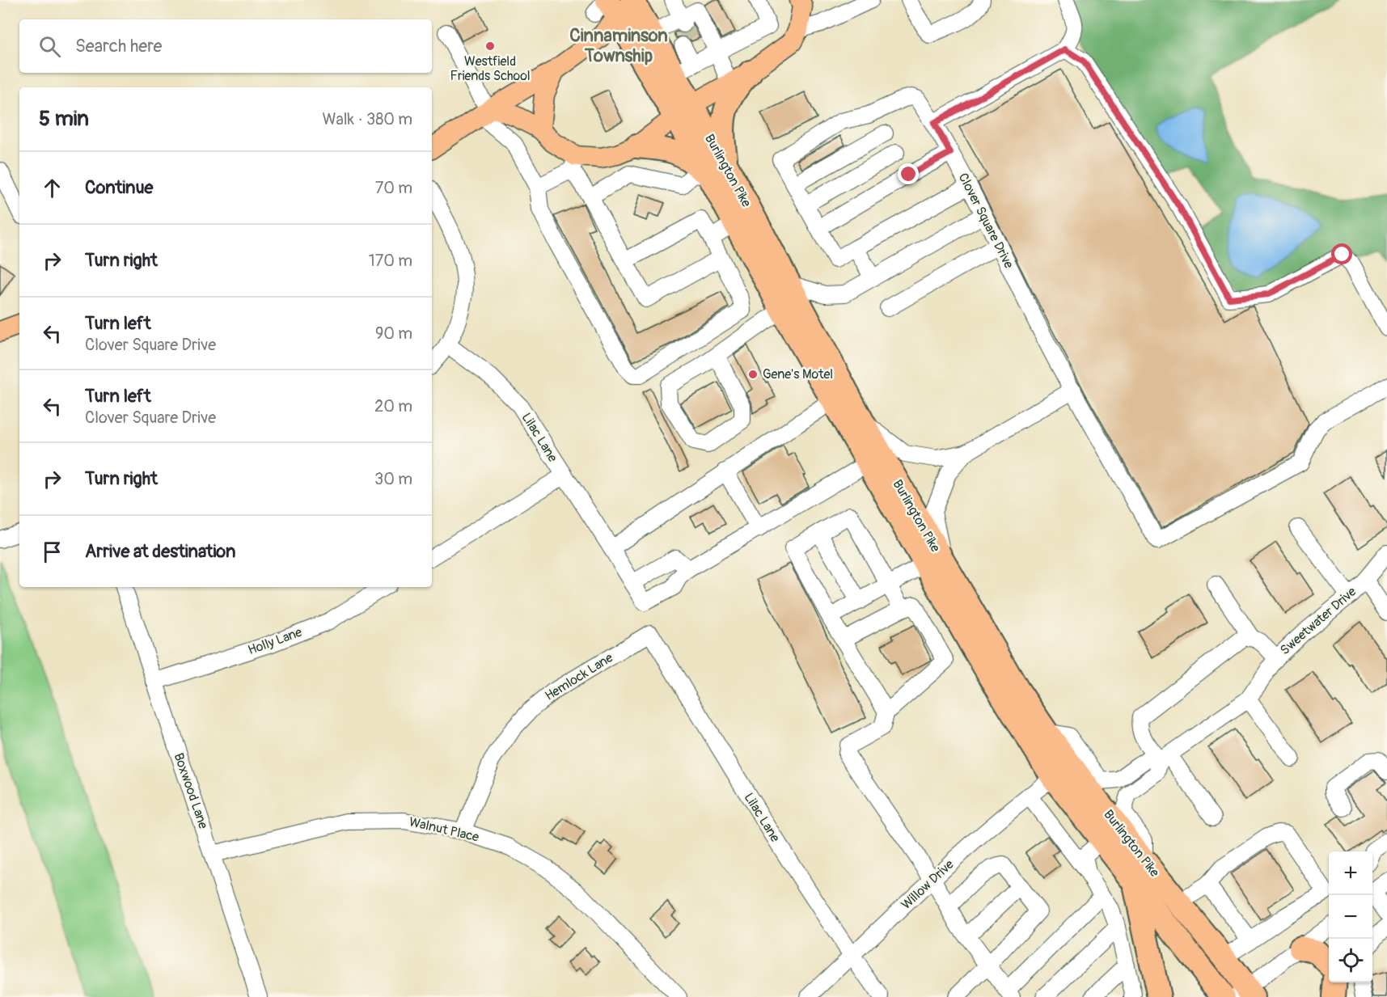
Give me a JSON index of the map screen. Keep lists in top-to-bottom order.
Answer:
{
  "streets": {
    "highway": ["Burlington Pike"],
    "street": [
      "Clover Square Drive",
      "Lilac Lane",
      "Sweetwater Drive",
      "Holly Lane",
      "Hemlock Lane",
      "Boxwood Lane",
      "Walnut Place",
      "Willow Drive"
    ]
  },
  "crossings": [
    ["Burlington Pike", "Sweetwater Drive"],
    ["Burlington Pike", "Willow Drive"],
    ["Lilac Lane", "Hemlock Lane"],
    ["Lilac Lane", "Willow Drive"],
    ["Holly Lane", "Boxwood Lane"],
    ["Hemlock Lane", "Walnut Place"],
    ["Boxwood Lane", "Walnut Place"]
  ],
  "districts": ["Cinnaminson Township"],
  "places": ["Westfield Friends School", "Gene's Motel"],
  "page": {
    "search": "Search here",
    "heading": ["5 min", "Walk · 380 m"],
    "list": [
      ["Continue", "70 m"],
      ["Turn right", "170 m"],
      ["Turn left", "Clover Square Drive", "90 m"],
      ["Turn left", "Clover Square Drive", "20 m"],
      ["Turn right", "30 m"],
      "Arrive at destination"
    ],
    "map_buttons": ["+", "−"]
  }
}
